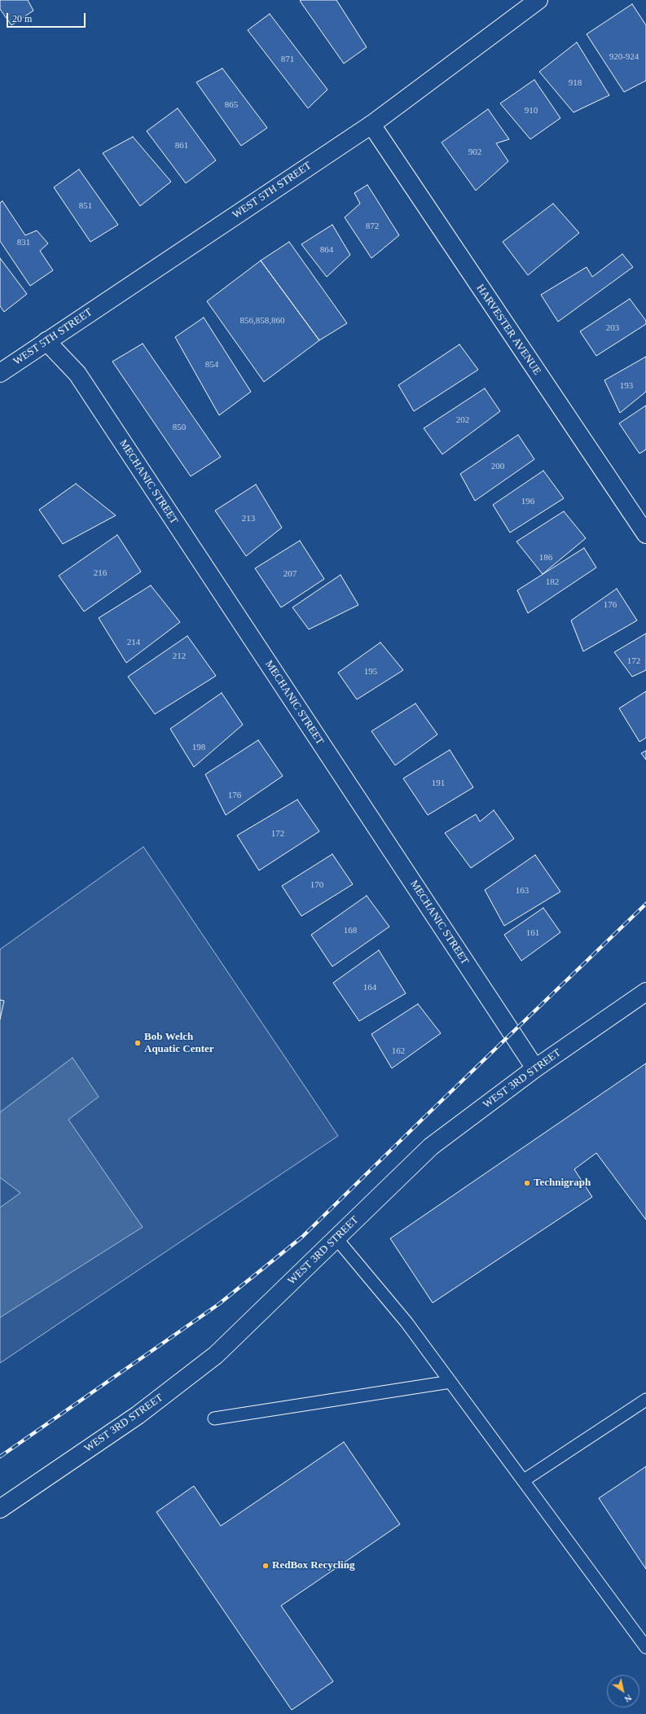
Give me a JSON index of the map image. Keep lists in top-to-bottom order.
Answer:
{
  "streets": {
    "street": [
      "WEST 5TH STREET",
      "HARVESTER AVENUE",
      "MECHANIC STREET",
      "WEST 3RD STREET"
    ]
  },
  "crossings": [
    ["WEST 5TH STREET", "HARVESTER AVENUE"],
    ["WEST 5TH STREET", "MECHANIC STREET"],
    ["MECHANIC STREET", "WEST 3RD STREET"]
  ],
  "places": ["Bob Welch Aquatic Center", "Technigraph", "RedBox Recycling"],
  "house_numbers": [
    "920-924",
    "871",
    "918",
    "865",
    "910",
    "861",
    "902",
    "851",
    "872",
    "831",
    "864",
    "856,858,860",
    "203",
    "854",
    "193",
    "202",
    "850",
    "200",
    "196",
    "213",
    "186",
    "216",
    "207",
    "182",
    "176",
    "214",
    "212",
    "172",
    "195",
    "198",
    "191",
    "176",
    "172",
    "170",
    "163",
    "168",
    "161",
    "164",
    "162"
  ],
  "scale_bar": "20 m",
  "north": "bottom right"
}
